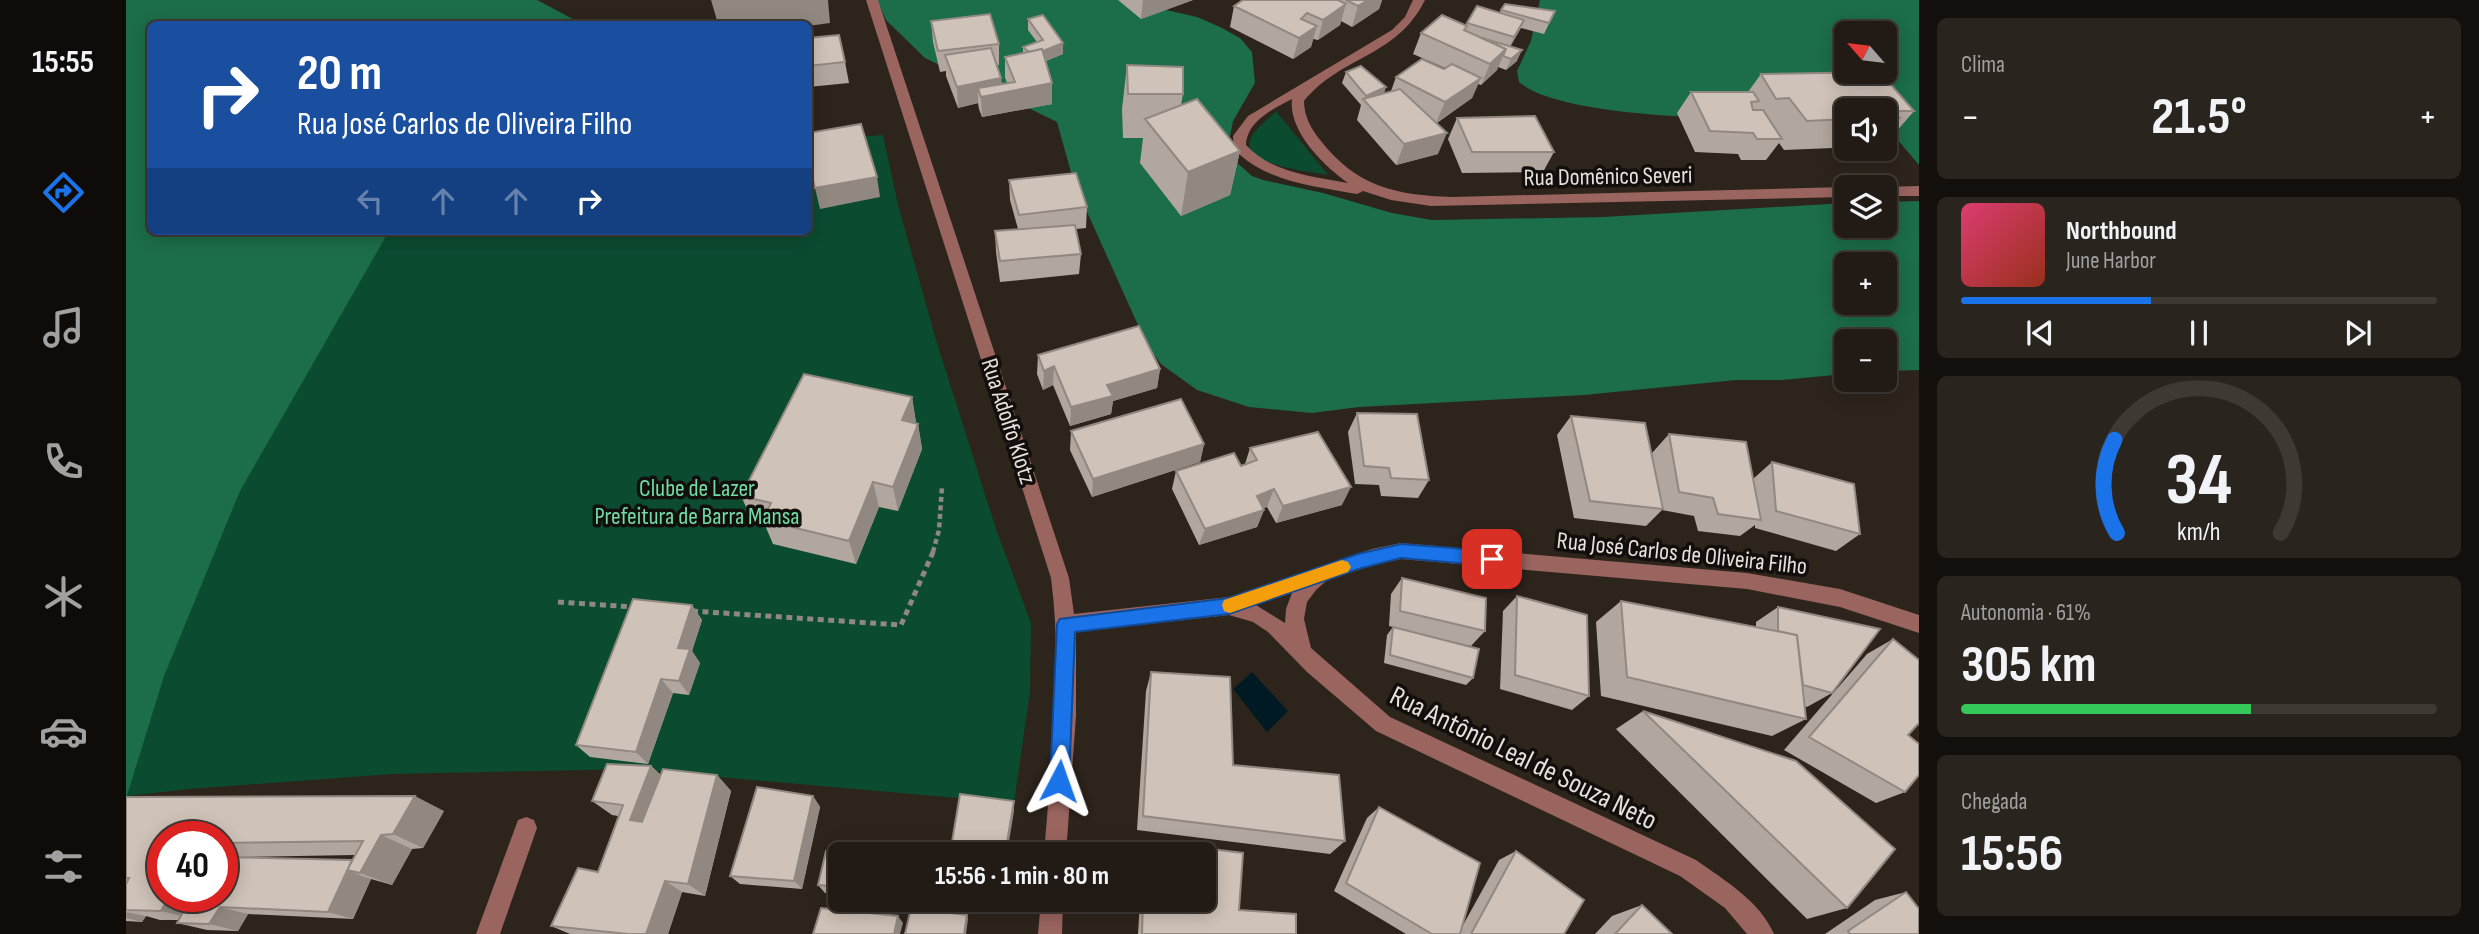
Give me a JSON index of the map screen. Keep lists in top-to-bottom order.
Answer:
{
  "streets": {
    "street": [
      "Rua Domênico Severi",
      "Rua Adolfo Klotz",
      "Rua José Carlos de Oliveira Filho",
      "Rua Antônio Leal de Souza Neto"
    ]
  },
  "crossings": [
    ["Rua Adolfo Klotz", "Rua José Carlos de Oliveira Filho"],
    ["Rua José Carlos de Oliveira Filho", "Rua Antônio Leal de Souza Neto"]
  ],
  "parks": ["Clube de Lazer Prefeitura de Barra Mansa"],
  "north": "top left",
  "page": {
    "tabs": "15:55",
    "tile": [
      "Clima",
      ["Autonomia · 61%", "305 km"],
      ["Chegada", "15:56"]
    ],
    "map_buttons": ["+", "−"],
    "turn": ["20 m", "Rua José Carlos de Oliveira Filho"],
    "heat": ["−", "21.5°", "+"],
    "song": ["Northbound", "June Harbor"],
    "limit": "40",
    "trip": "15:56 · 1 min · 80 m",
    "gauge": ["34", "km/h"]
  }
}
